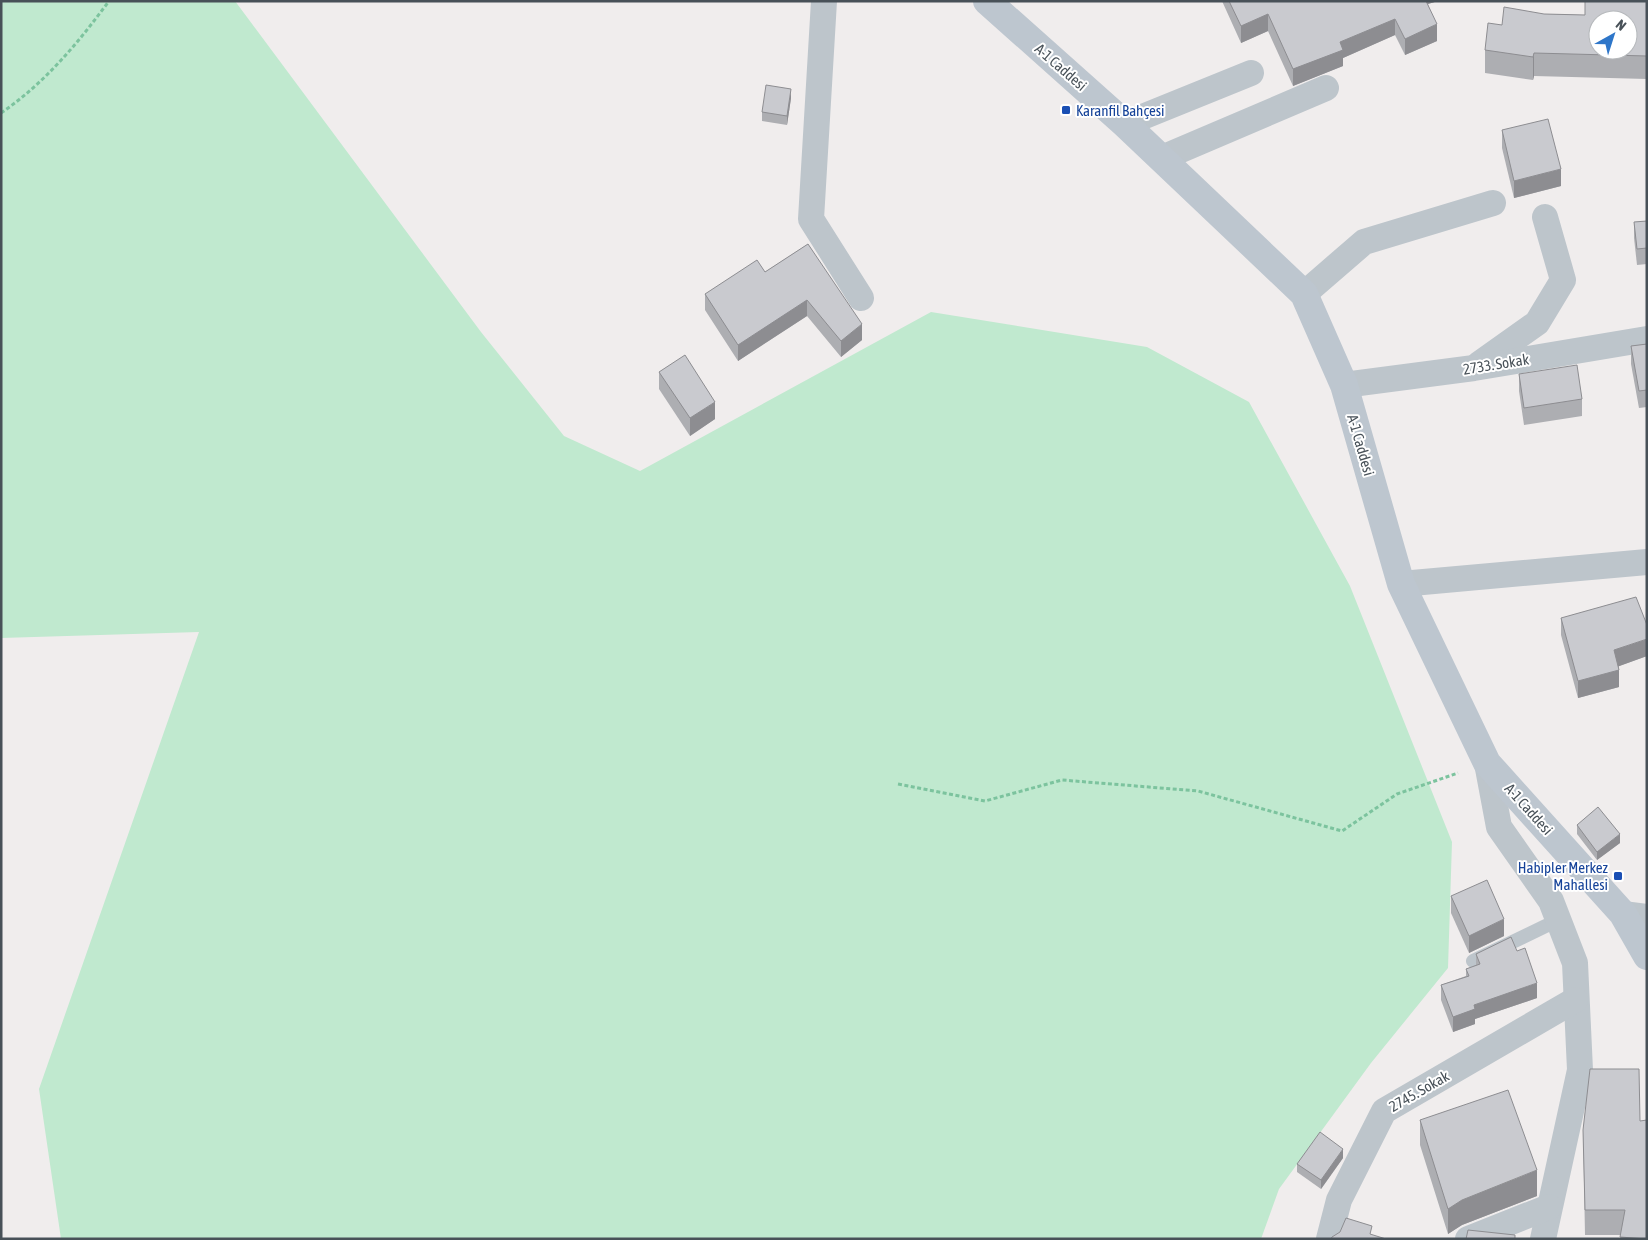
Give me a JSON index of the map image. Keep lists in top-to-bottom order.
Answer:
{
  "streets": {
    "main road": ["A-1 Caddesi"],
    "street": ["2733. Sokak", "2745. Sokak"]
  },
  "crossings": [
    ["A-1 Caddesi", "2733. Sokak"]
  ],
  "places": {
    "transit": ["Karanfil Bahçesi", "Habipler Merkez Mahallesi"]
  },
  "north": "top right"
}
